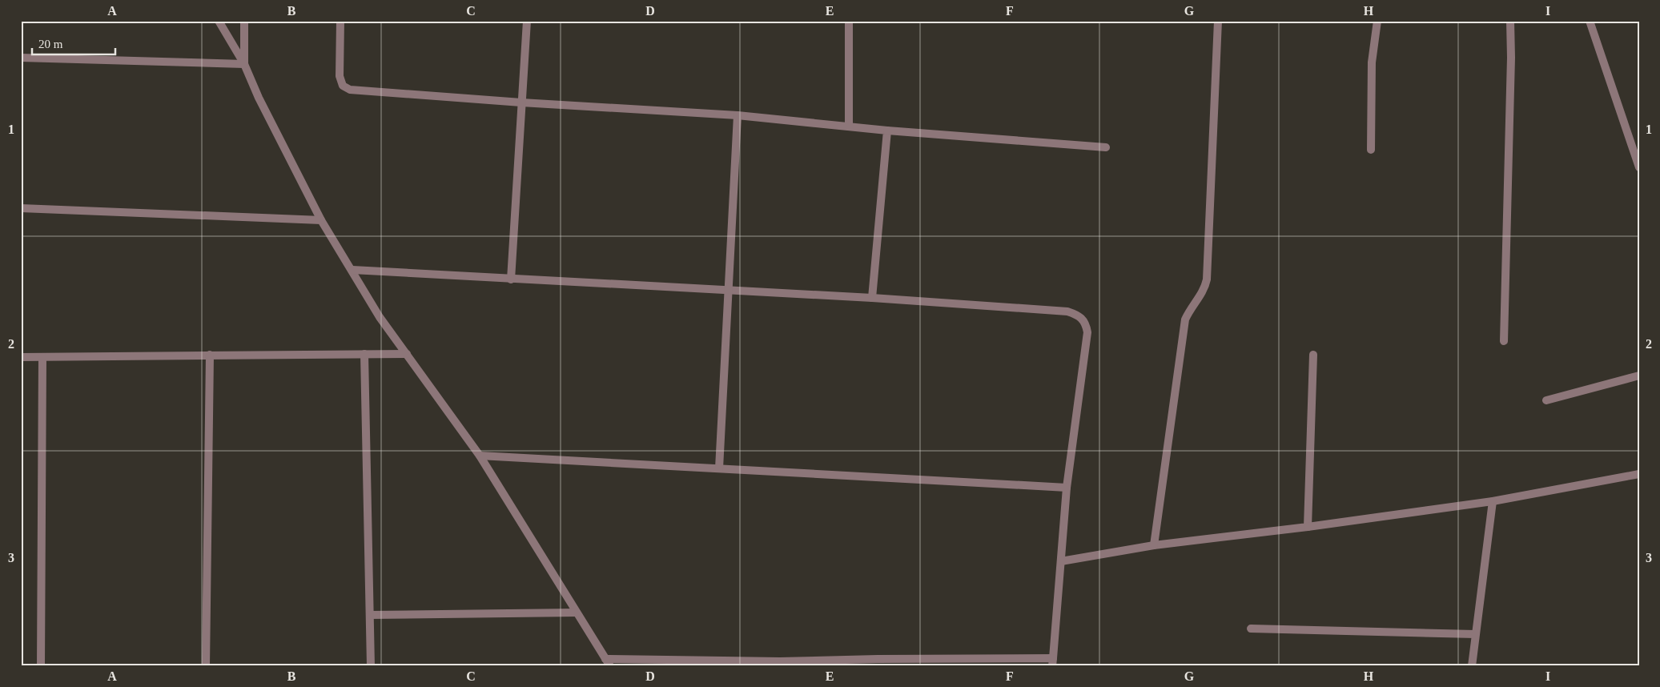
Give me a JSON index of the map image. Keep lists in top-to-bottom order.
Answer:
{
  "scale_bar": "20 m",
  "grid": {
    "columns": [
      "A",
      "B",
      "C",
      "D",
      "E",
      "F",
      "G",
      "H",
      "I"
    ],
    "rows": ["1", "2", "3"]
  }
}
